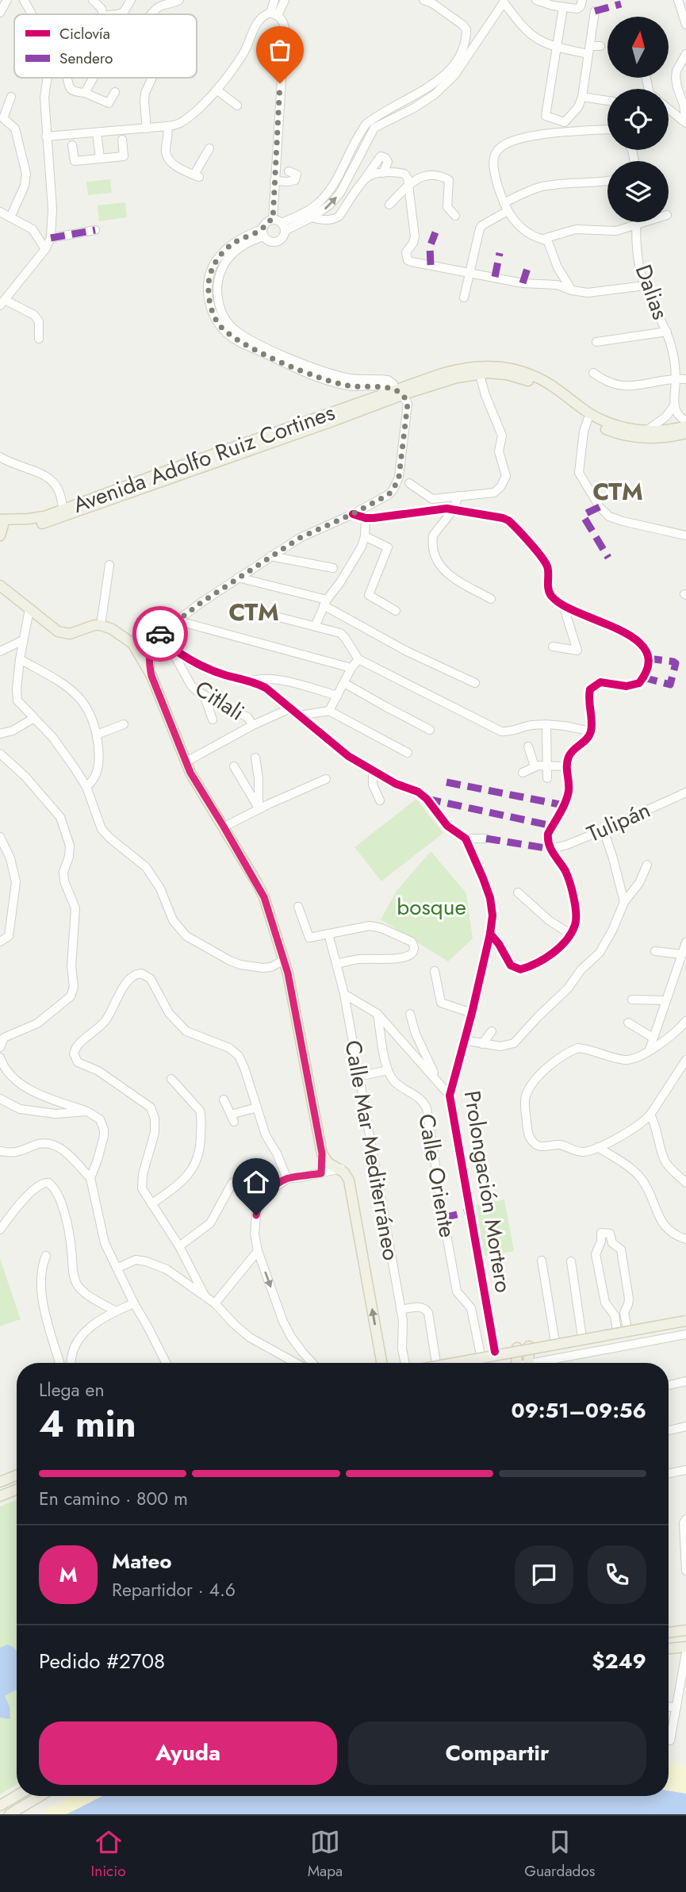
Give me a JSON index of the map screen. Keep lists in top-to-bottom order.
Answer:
{
  "streets": {
    "main road": ["Avenida Adolfo Ruiz Cortines"],
    "street": [
      "Dalias",
      "Citlali",
      "Tulipán",
      "Calle Mar Mediterráneo",
      "Calle Oriente",
      "Prolongación Mortero"
    ]
  },
  "districts": ["CTM", "CTM"],
  "parks": ["bosque"],
  "legend": ["Ciclovía", "Sendero"],
  "north": "top",
  "page": {
    "heading": ["4 min", "Llega en", "09:51–09:56"],
    "panel": [
      "Mateo",
      "Repartidor · 4.6",
      "Pedido #2708",
      "$249"
    ],
    "bar": "En camino · 800 m",
    "round": "M",
    "buttons": ["Ayuda", "Compartir"],
    "tabs": ["Inicio", "Mapa", "Guardados"]
  }
}
